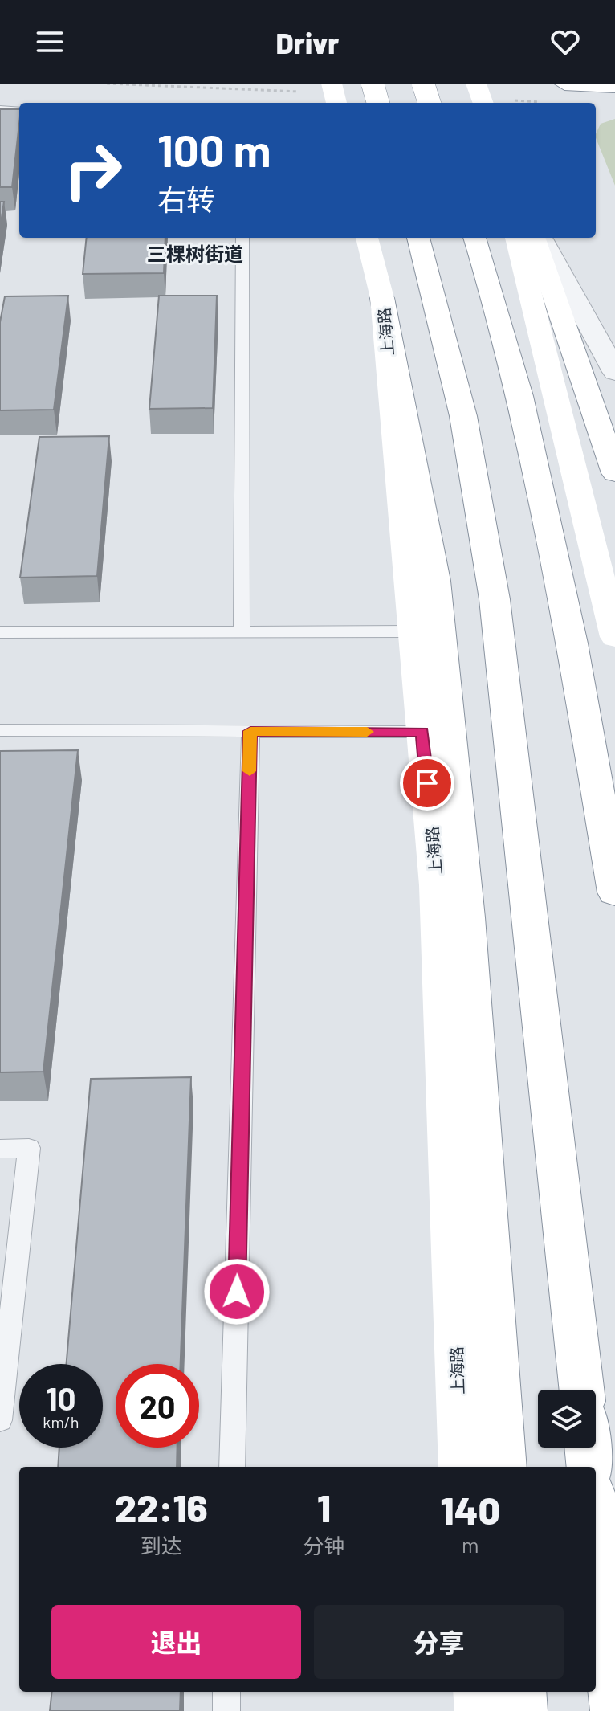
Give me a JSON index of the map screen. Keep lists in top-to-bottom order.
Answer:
{
  "streets": {
    "main road": ["上海路"]
  },
  "districts": ["三棵树街道"],
  "page": {
    "header": "Drivr",
    "turn": ["100 m", "右转"],
    "speed": "10 km/h",
    "limit": "20",
    "eta": [
      "22:16",
      "到达",
      "1",
      "分钟",
      "140",
      "m"
    ],
    "buttons": ["退出", "分享"]
  }
}
